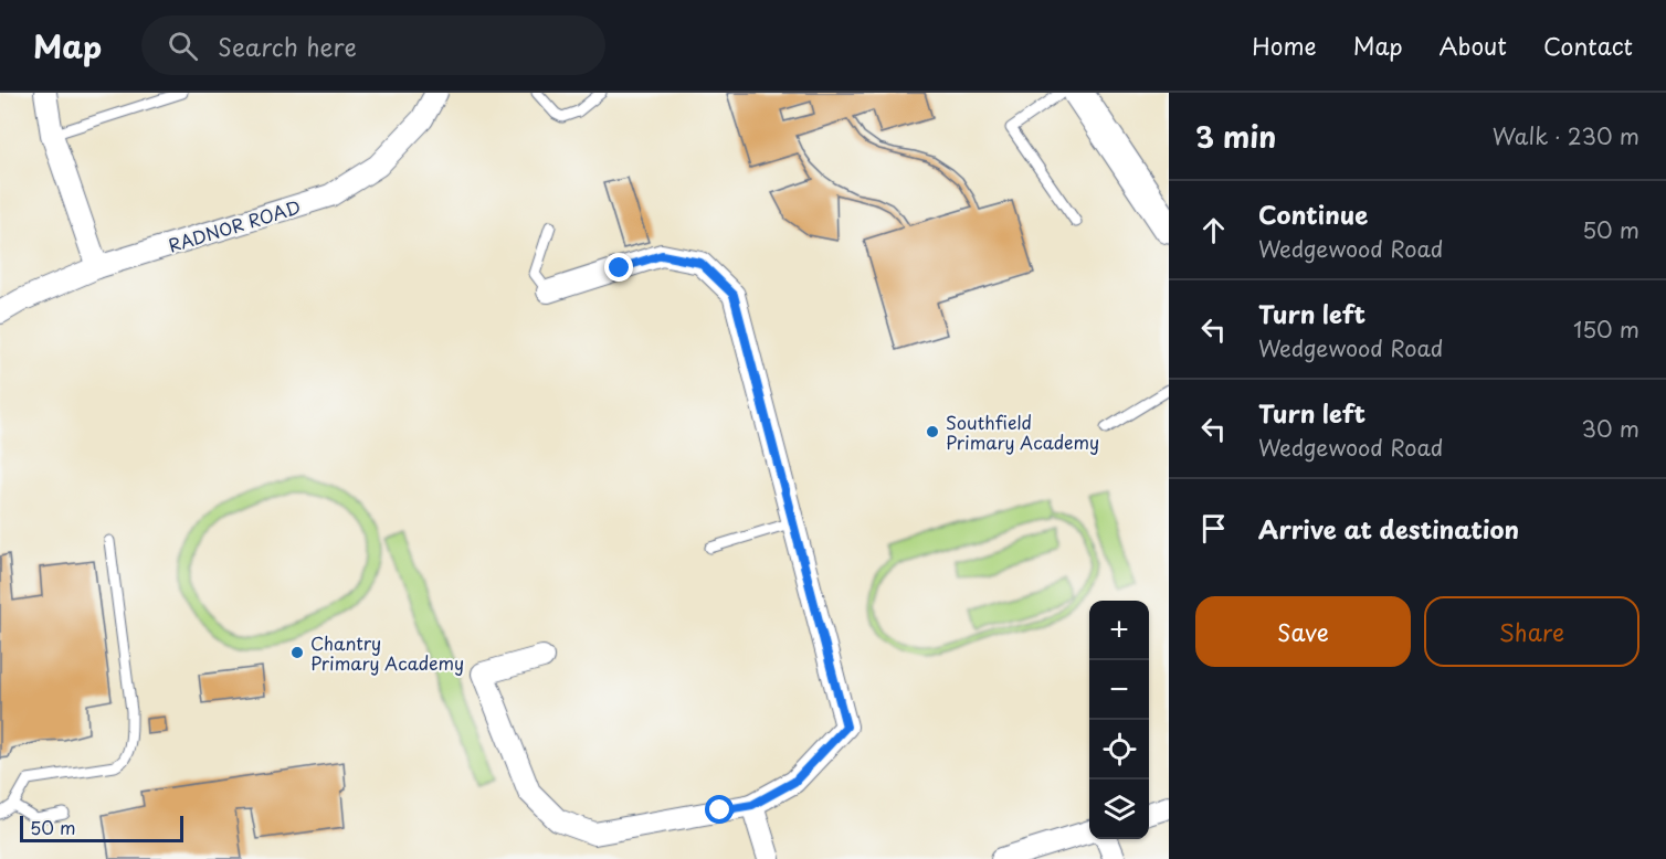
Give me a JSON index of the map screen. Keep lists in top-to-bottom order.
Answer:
{
  "streets": {
    "street": ["RADNOR ROAD"]
  },
  "places": ["Southfield Primary Academy", "Chantry Primary Academy"],
  "scale_bar": "50 m",
  "page": {
    "header": "Map",
    "search": "Search here",
    "nav": [
      "Home",
      "Map",
      "About",
      "Contact"
    ],
    "heading": ["3 min", "Walk · 230 m"],
    "list": [
      ["Continue", "Wedgewood Road", "50 m"],
      ["Turn left", "Wedgewood Road", "150 m"],
      ["Turn left", "Wedgewood Road", "30 m"],
      "Arrive at destination"
    ],
    "buttons": ["Save", "Share"],
    "map_buttons": ["+", "−"],
    "scale": "50 m"
  }
}
